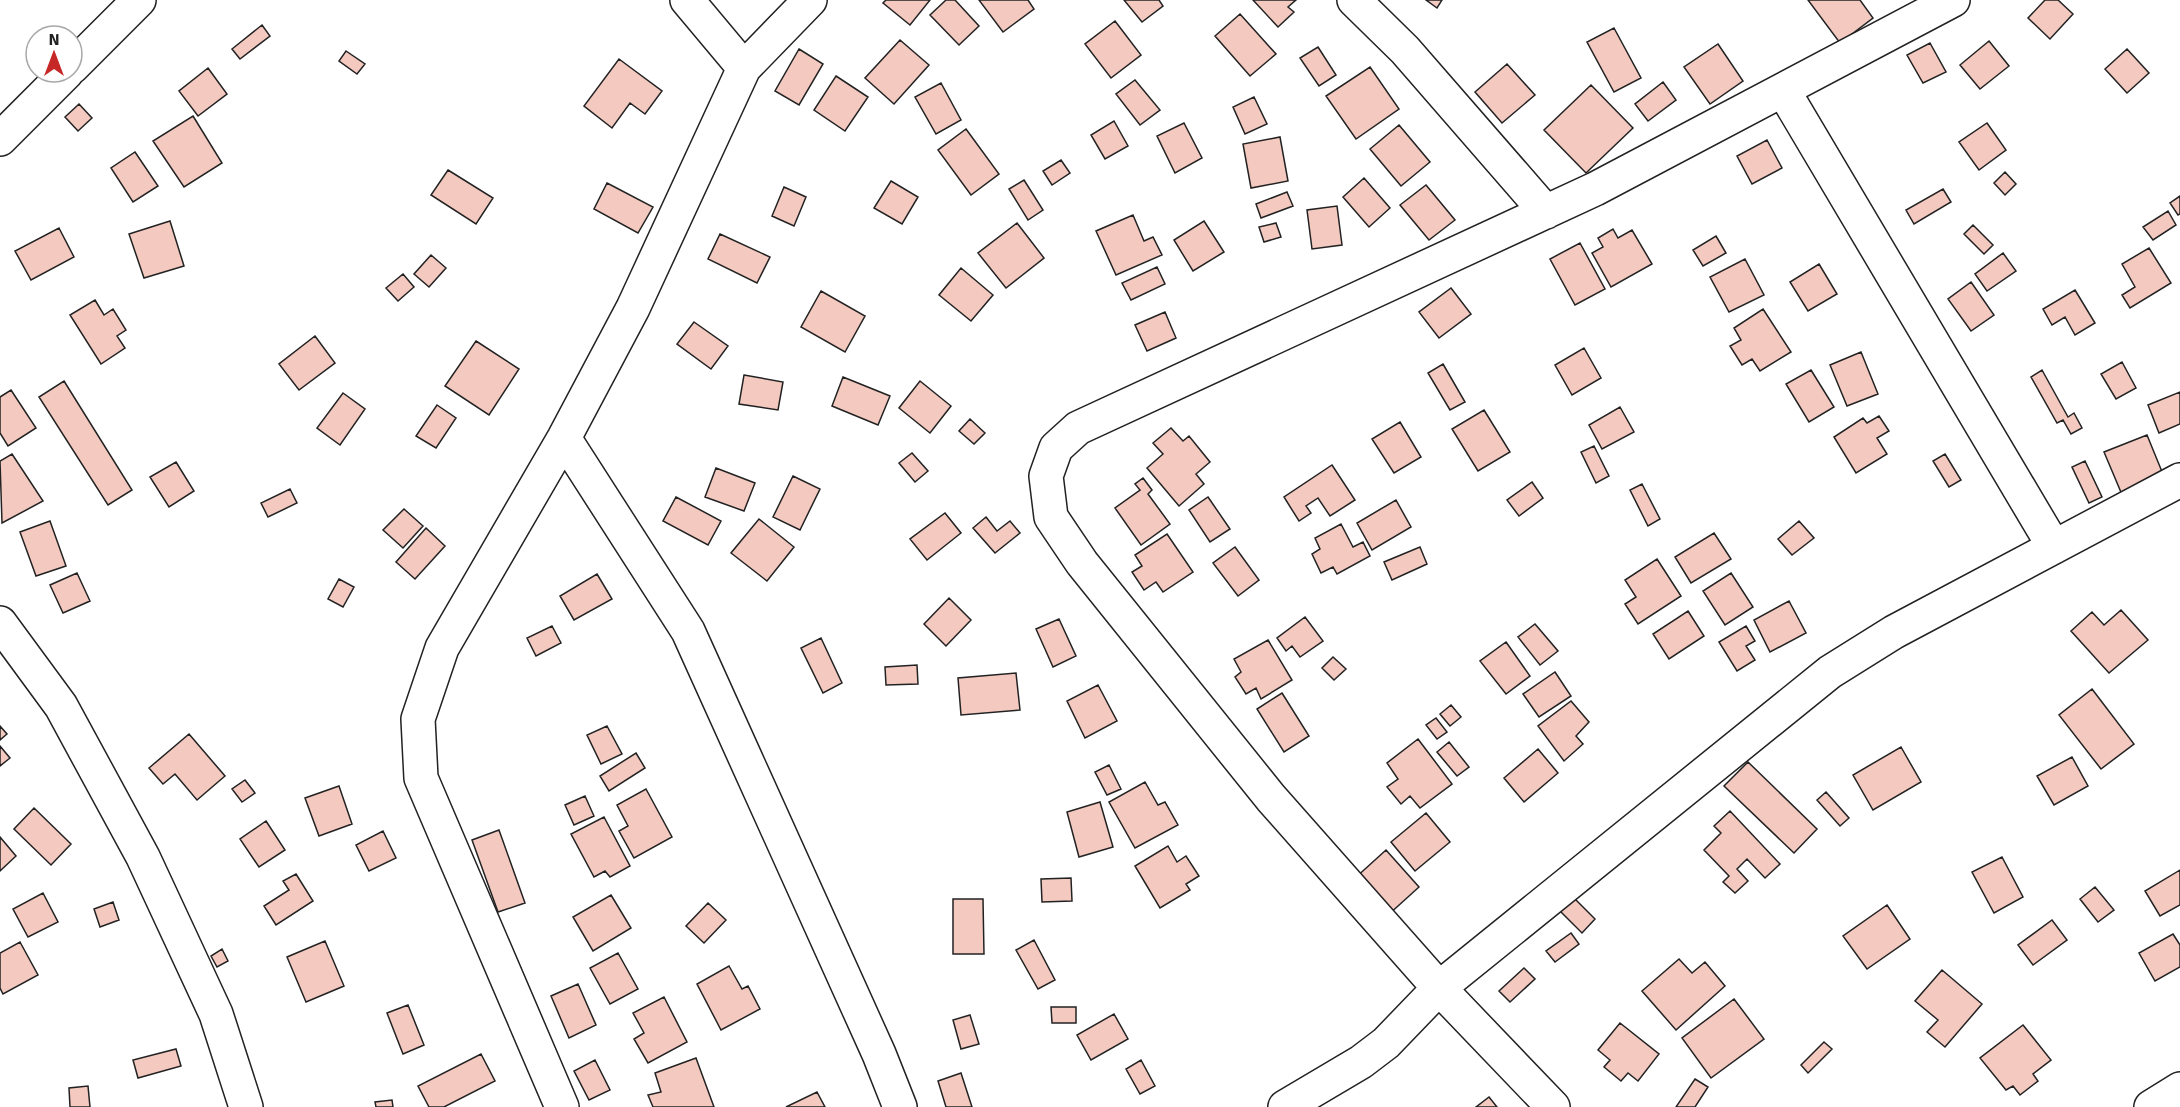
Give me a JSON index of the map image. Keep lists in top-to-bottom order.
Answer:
{
  "north": "top"
}
